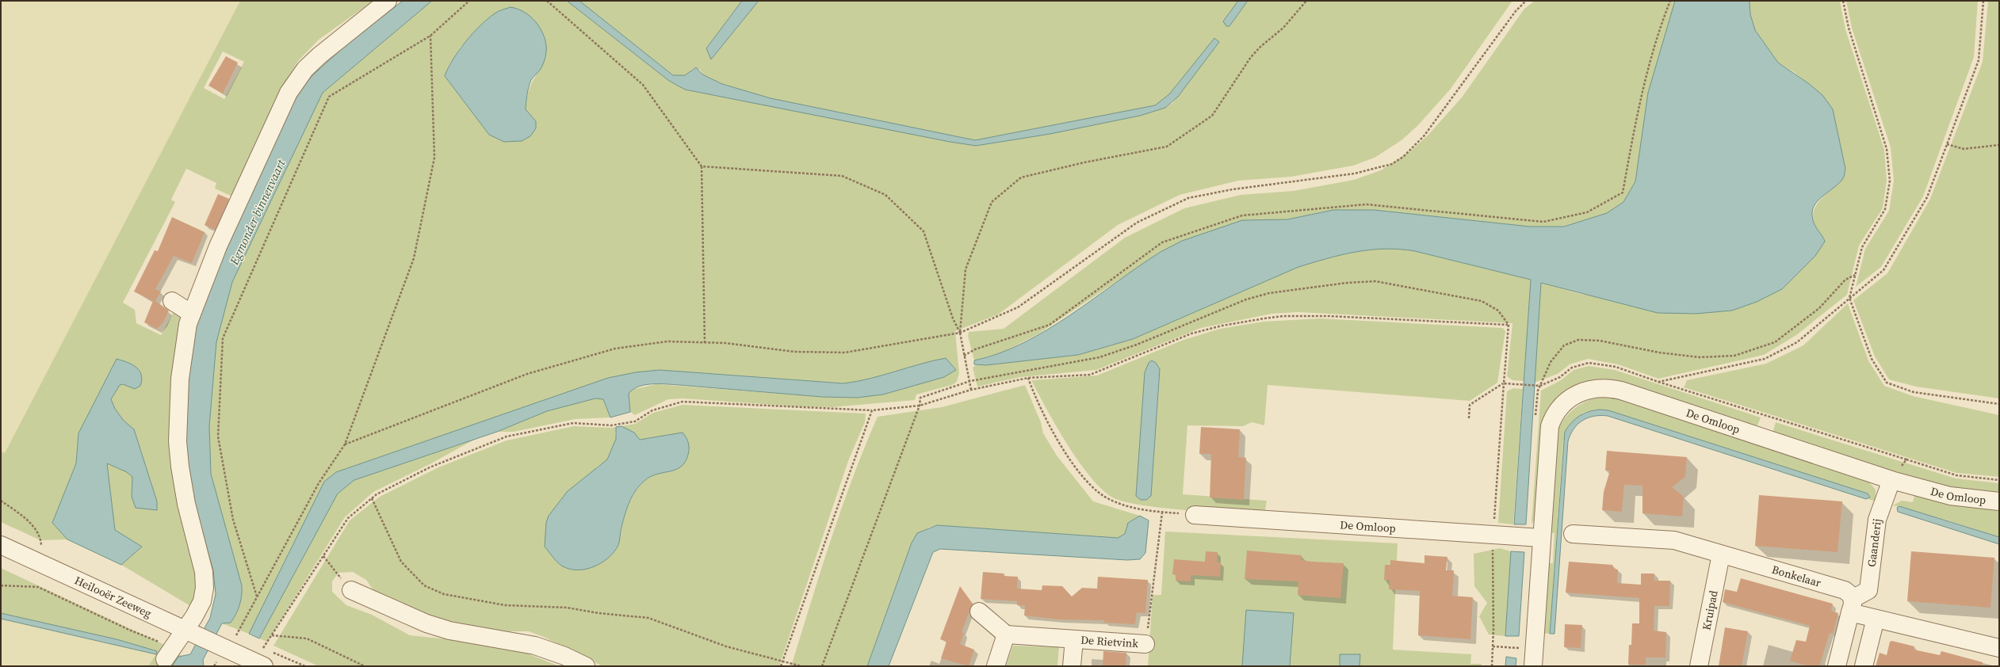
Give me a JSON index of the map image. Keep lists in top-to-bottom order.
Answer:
{
  "streets": {
    "street": [
      "De Omloop",
      "Gaanderij",
      "Bonkelaar",
      "Heilooër Zeeweg",
      "Kruipad",
      "De Rietvink"
    ]
  },
  "crossings": [
    ["De Omloop", "Gaanderij"],
    ["Gaanderij", "Bonkelaar"],
    ["Bonkelaar", "Kruipad"]
  ],
  "water": ["Egmonder binnenvaart"]
}
